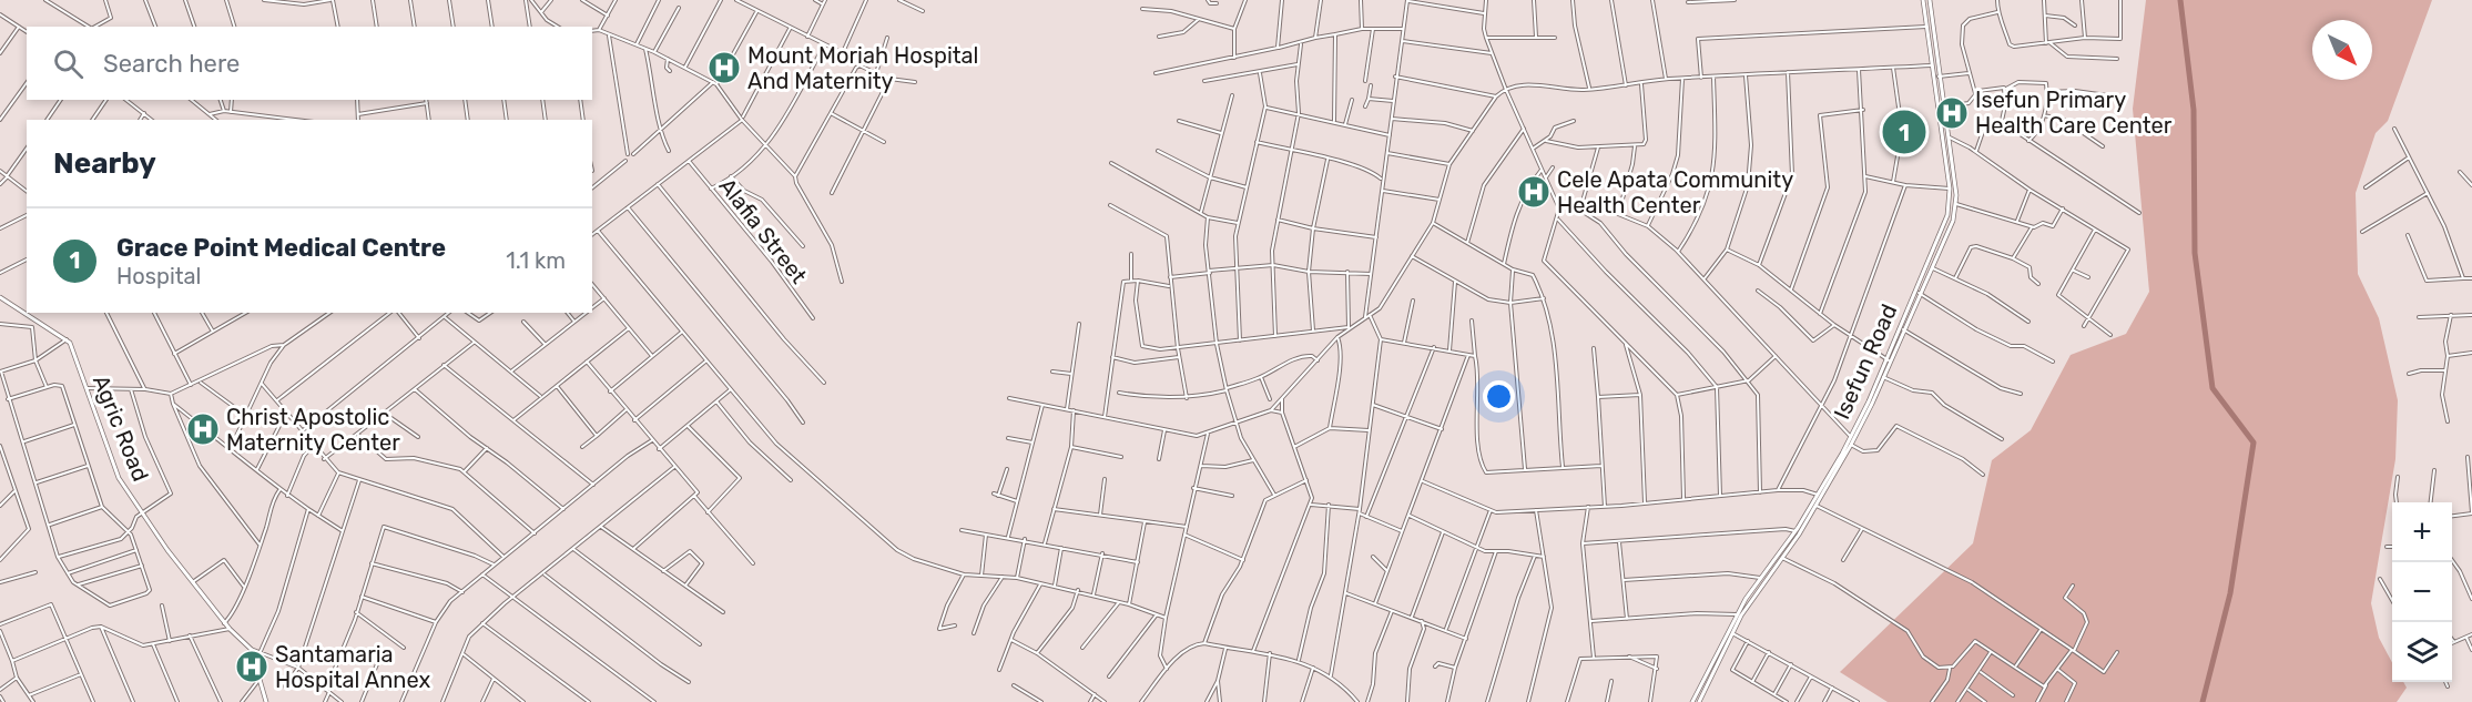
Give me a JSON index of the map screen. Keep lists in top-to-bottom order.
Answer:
{
  "streets": {
    "street": ["Alafia Street", "Isefun Road", "Agric Road"]
  },
  "places": {
    "hospital": [
      "Mount Moriah Hospital And Maternity",
      "Isefun Primary Health Care Center",
      "Cele Apata Community Health Center",
      "Christ Apostolic Maternity Center",
      "Santamaria Hospital Annex"
    ]
  },
  "north": "bottom right",
  "page": {
    "search": "Search here",
    "pins": "1",
    "heading": "Nearby",
    "list": [
      {
        "mark": "1",
        "name": "Grace Point Medical Centre",
        "note": "Hospital",
        "value": "1.1 km"
      }
    ],
    "map_buttons": ["+", "−"]
  }
}
